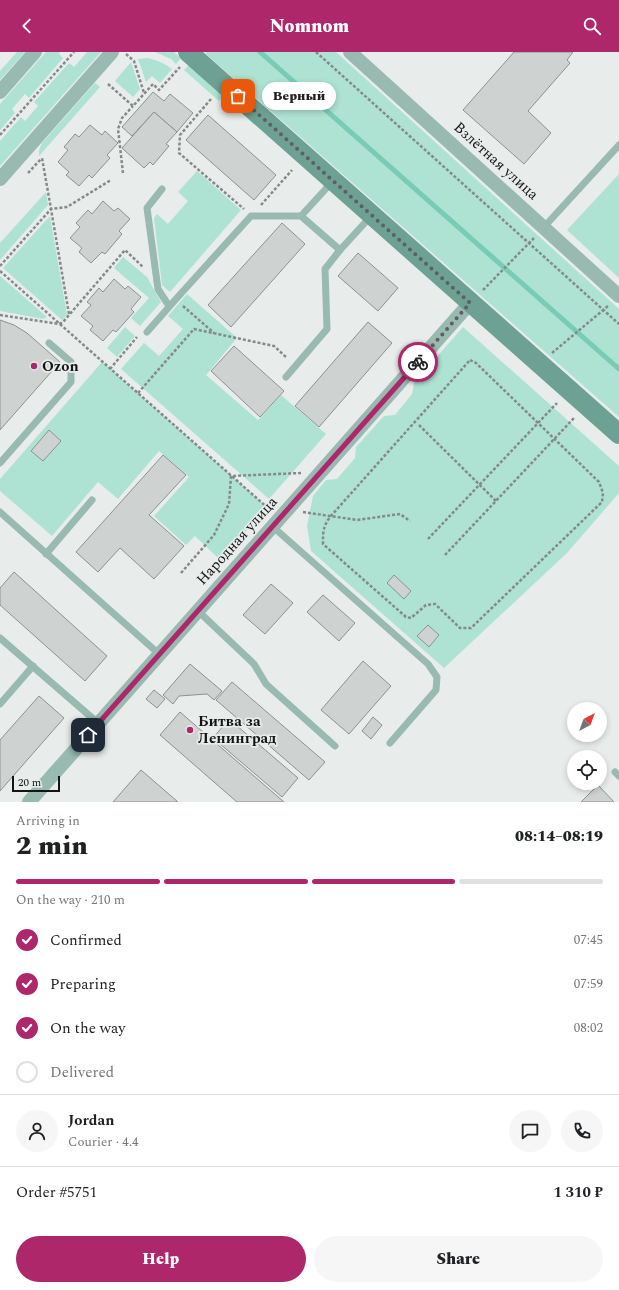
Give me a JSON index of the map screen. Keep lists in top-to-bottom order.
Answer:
{
  "streets": {
    "street": ["Взлётная улица", "Народная улица"]
  },
  "places": ["Верный", "Ozon", "Битва за Ленинград"],
  "scale_bar": "20 m",
  "north": "top right",
  "page": {
    "header": "Nomnom",
    "bubble": "Верный",
    "scale": "20 m",
    "heading": ["2 min", "Arriving in", "08:14–08:19"],
    "panel": [
      "Jordan",
      "Courier · 4.4",
      "Order #5751",
      "1 310 ₽"
    ],
    "bar": "On the way · 210 m",
    "list": [
      ["Confirmed", "07:45"],
      ["Preparing", "07:59"],
      ["On the way", "08:02"],
      "Delivered"
    ],
    "buttons": ["Help", "Share"]
  }
}
